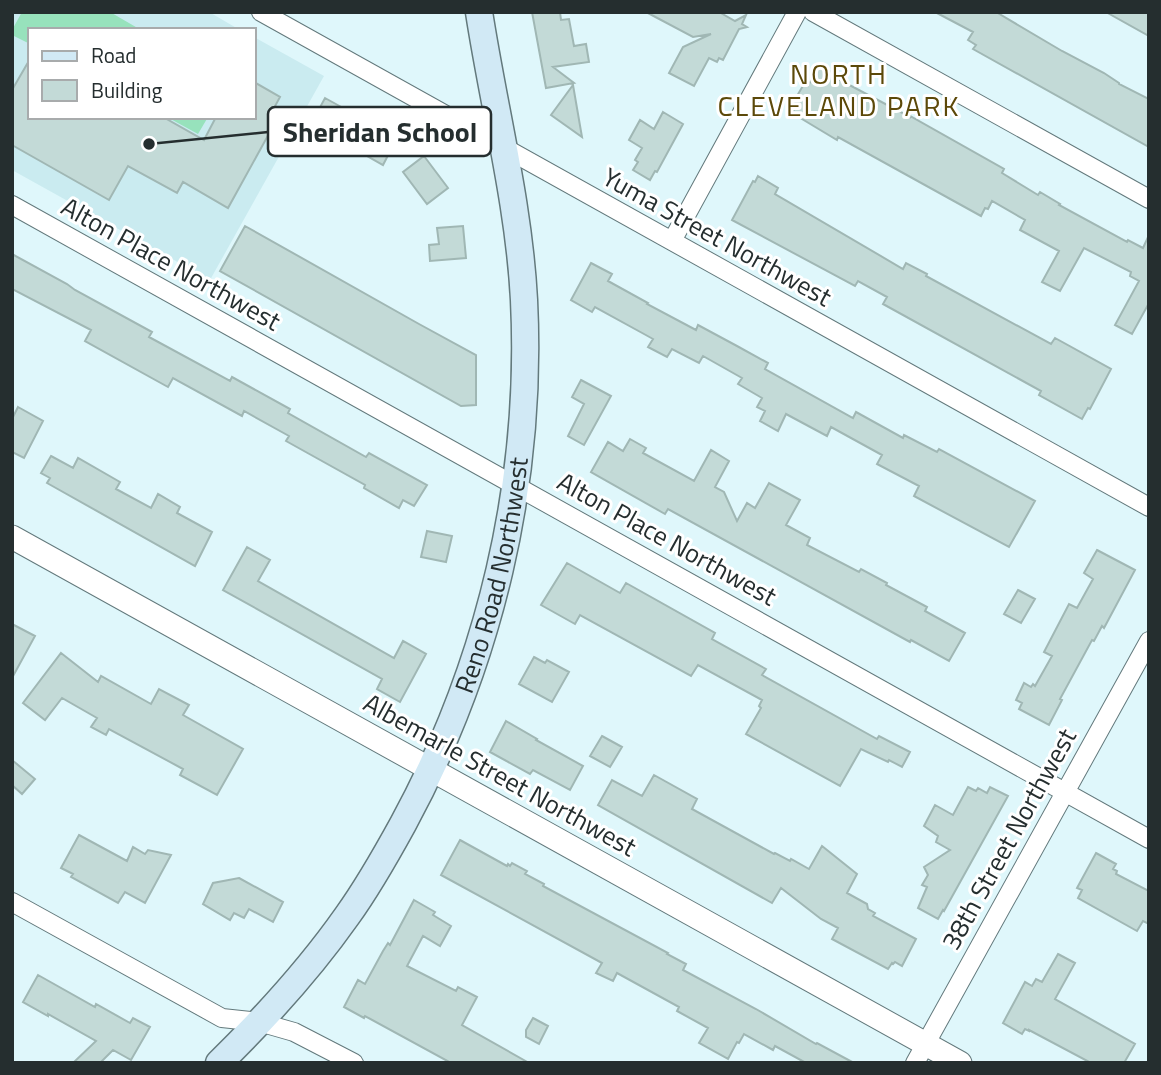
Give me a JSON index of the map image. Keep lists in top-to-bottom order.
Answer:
{
  "streets": {
    "main road": ["Reno Road Northwest"],
    "street": [
      "Yuma Street Northwest",
      "Alton Place Northwest",
      "Albemarle Street Northwest",
      "38th Street Northwest"
    ]
  },
  "crossings": [
    ["Yuma Street Northwest", "Reno Road Northwest"],
    ["Alton Place Northwest", "Reno Road Northwest"],
    ["Alton Place Northwest", "38th Street Northwest"],
    ["Reno Road Northwest", "Albemarle Street Northwest"],
    ["Albemarle Street Northwest", "38th Street Northwest"]
  ],
  "districts": ["NORTH CLEVELAND PARK"],
  "places": ["Sheridan School"],
  "legend": ["Road", "Building"]
}
